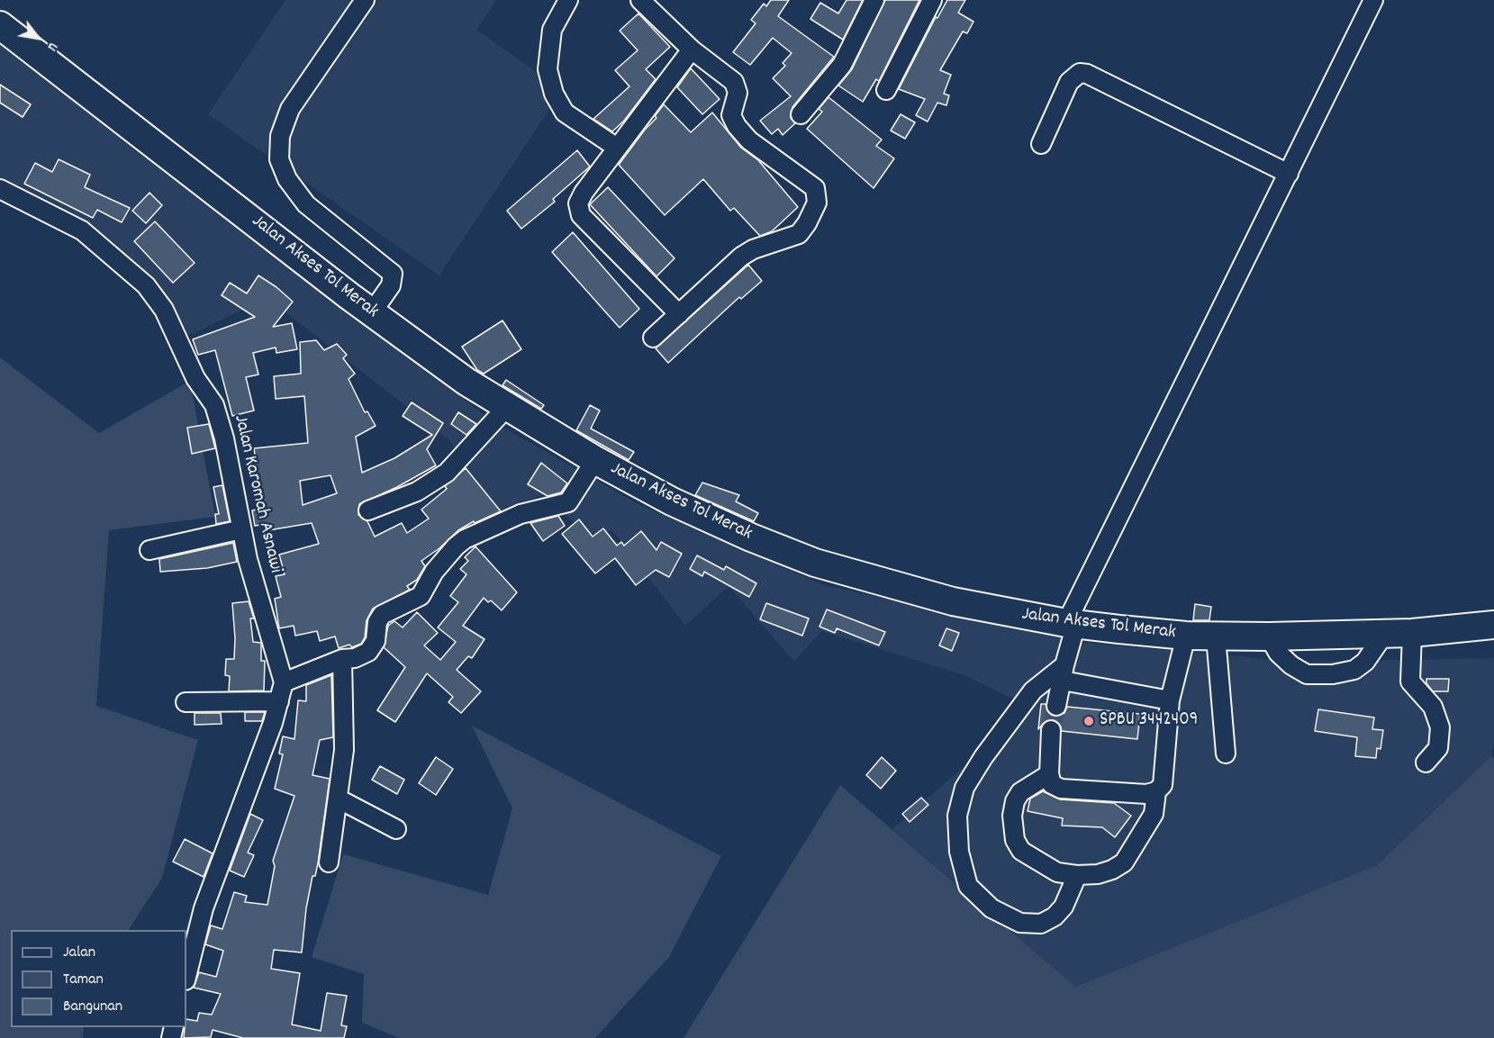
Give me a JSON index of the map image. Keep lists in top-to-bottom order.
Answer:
{
  "streets": {
    "highway": ["Jalan Akses Tol Merak"],
    "street": ["Jalan Karomah Asnawi"]
  },
  "places": ["SPBU 3442409"],
  "legend": ["Jalan", "Taman", "Bangunan"],
  "north": "bottom right"
}
